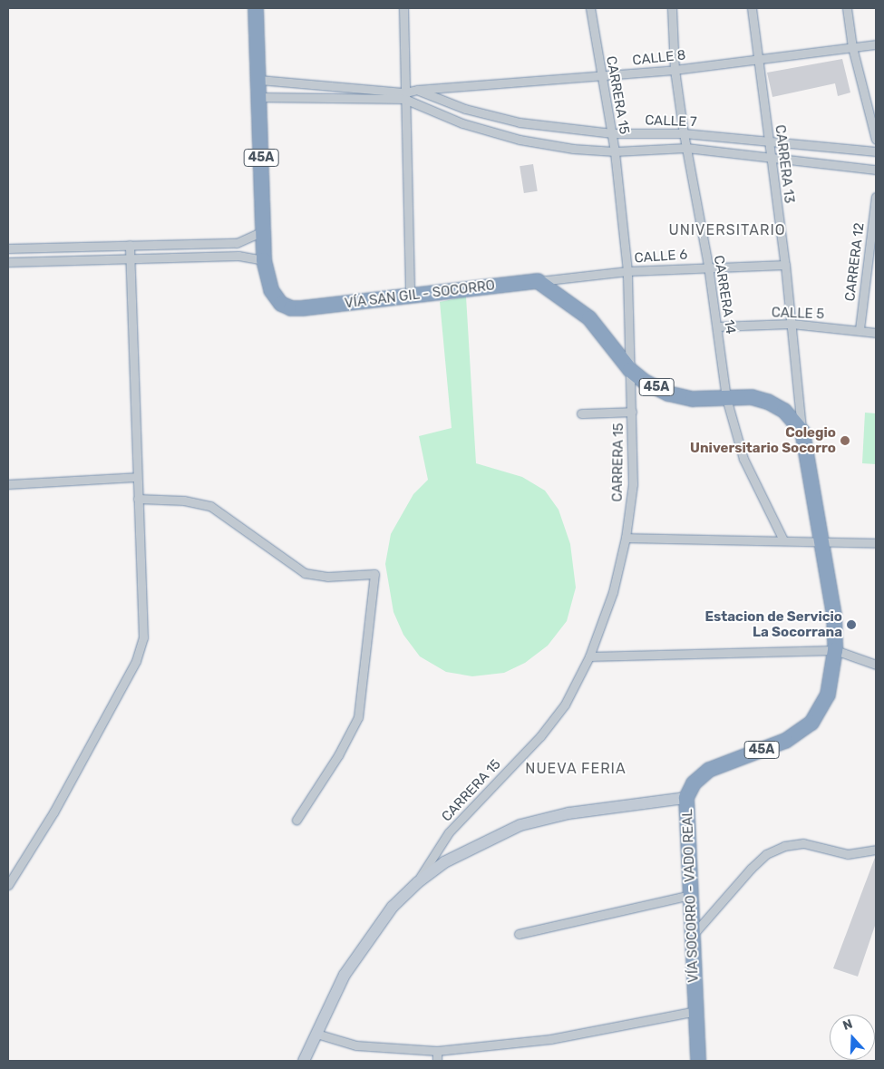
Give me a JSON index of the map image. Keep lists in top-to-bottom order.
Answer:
{
  "streets": {
    "highway": ["45A", "VÍA SAN GIL - SOCORRO", "VÍA SOCORRO - VADO REAL"],
    "street": [
      "CALLE 8",
      "CARRERA 15",
      "CALLE 7",
      "CARRERA 13",
      "CALLE 6",
      "CARRERA 12",
      "CARRERA 14",
      "CALLE 5"
    ]
  },
  "crossings": [
    ["CALLE 8", "CARRERA 15"],
    ["CALLE 8", "CALLE 7"],
    ["CALLE 8", "CARRERA 13"],
    ["CALLE 8", "CARRERA 14"],
    ["CARRERA 15", "CALLE 7"],
    ["CARRERA 15", "45A"],
    ["CARRERA 15", "CALLE 6"],
    ["CALLE 7", "CARRERA 13"],
    ["CALLE 7", "CARRERA 14"],
    ["45A", "CARRERA 13"],
    ["45A", "CALLE 6"],
    ["45A", "VÍA SAN GIL - SOCORRO"],
    ["45A", "CARRERA 14"],
    ["45A", "VÍA SOCORRO - VADO REAL"],
    ["CARRERA 13", "CALLE 6"],
    ["CARRERA 13", "CALLE 5"],
    ["CARRERA 13", "VÍA SOCORRO - VADO REAL"],
    ["CALLE 6", "VÍA SAN GIL - SOCORRO"],
    ["CALLE 6", "CARRERA 14"],
    ["CARRERA 12", "CALLE 5"],
    ["CARRERA 14", "CALLE 5"]
  ],
  "districts": ["UNIVERSITARIO", "NUEVA FERIA"],
  "places": ["Colegio Universitario Socorro", "Estacion de Servicio La Socorrana"],
  "north": "top"
}
